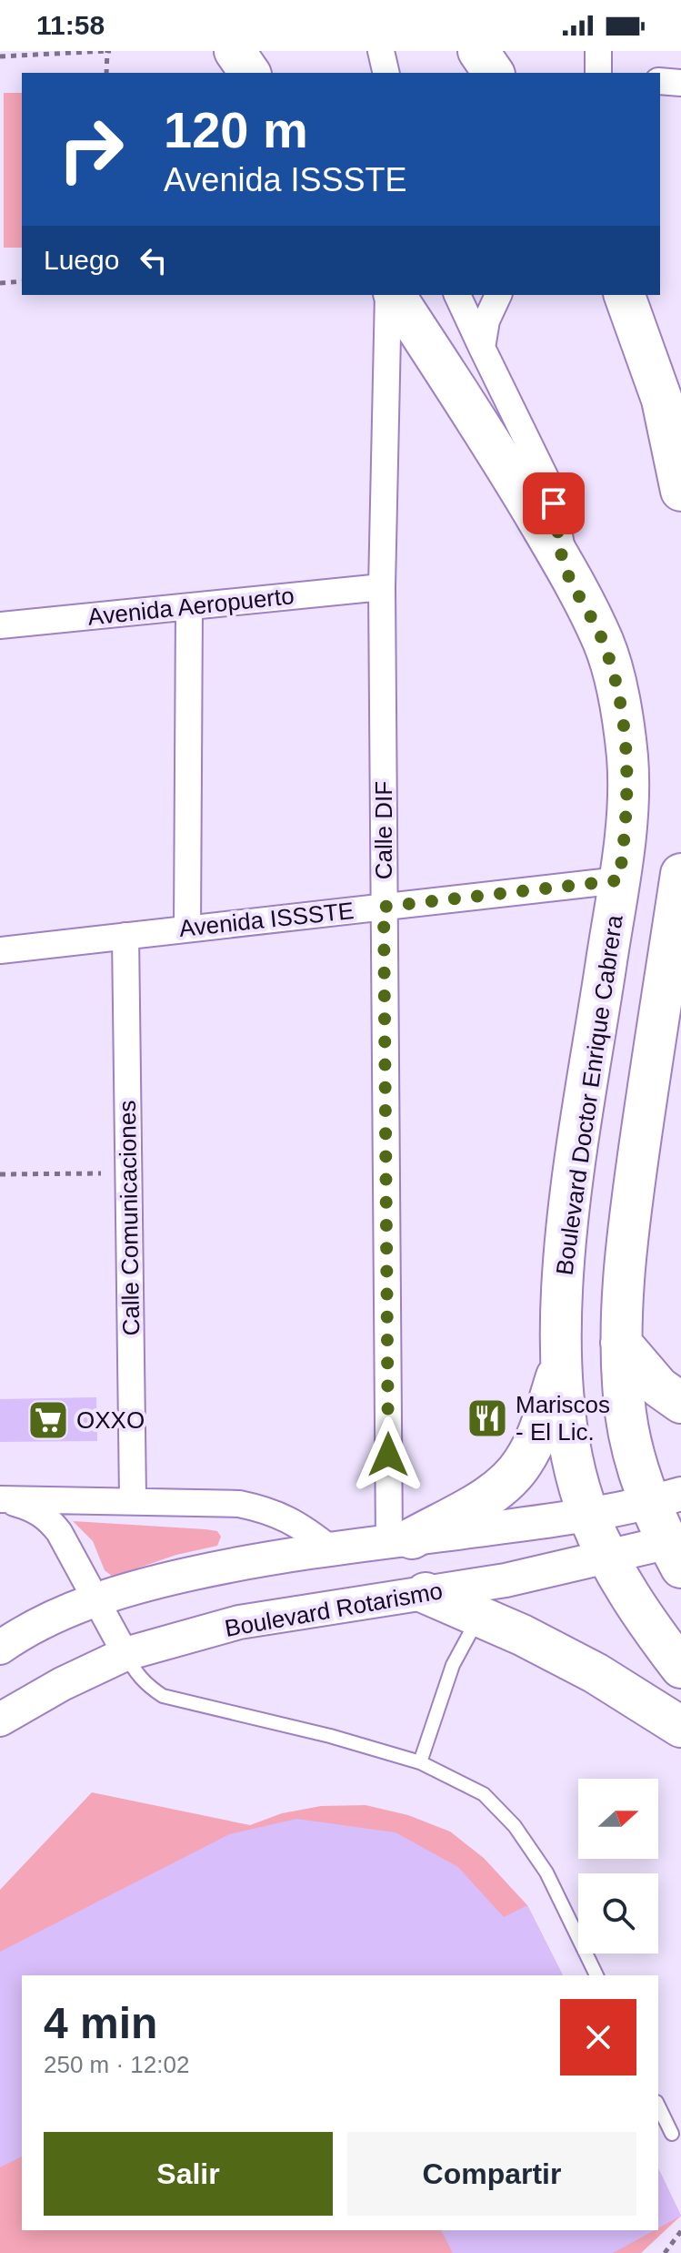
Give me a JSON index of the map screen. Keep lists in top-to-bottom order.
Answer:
{
  "streets": {
    "main road": ["Boulevard Doctor Enrique Cabrera"],
    "street": [
      "Avenida Aeropuerto",
      "Calle DIF",
      "Avenida ISSSTE",
      "Calle Comunicaciones",
      "Boulevard Rotarismo"
    ]
  },
  "crossings": [
    ["Avenida Aeropuerto", "Calle DIF"],
    ["Calle DIF", "Avenida ISSSTE"],
    ["Avenida ISSSTE", "Boulevard Doctor Enrique Cabrera"],
    ["Avenida ISSSTE", "Calle Comunicaciones"],
    ["Boulevard Doctor Enrique Cabrera", "Boulevard Rotarismo"]
  ],
  "places": {
    "restaurant": ["Mariscos - El Lic."],
    "supermarket": ["OXXO"]
  },
  "north": "right",
  "page": {
    "status": "11:58",
    "turn": ["120 m", "Avenida ISSSTE"],
    "then": "Luego",
    "heading": ["4 min", "250 m · 12:02"],
    "buttons": ["Salir", "Compartir"]
  }
}
